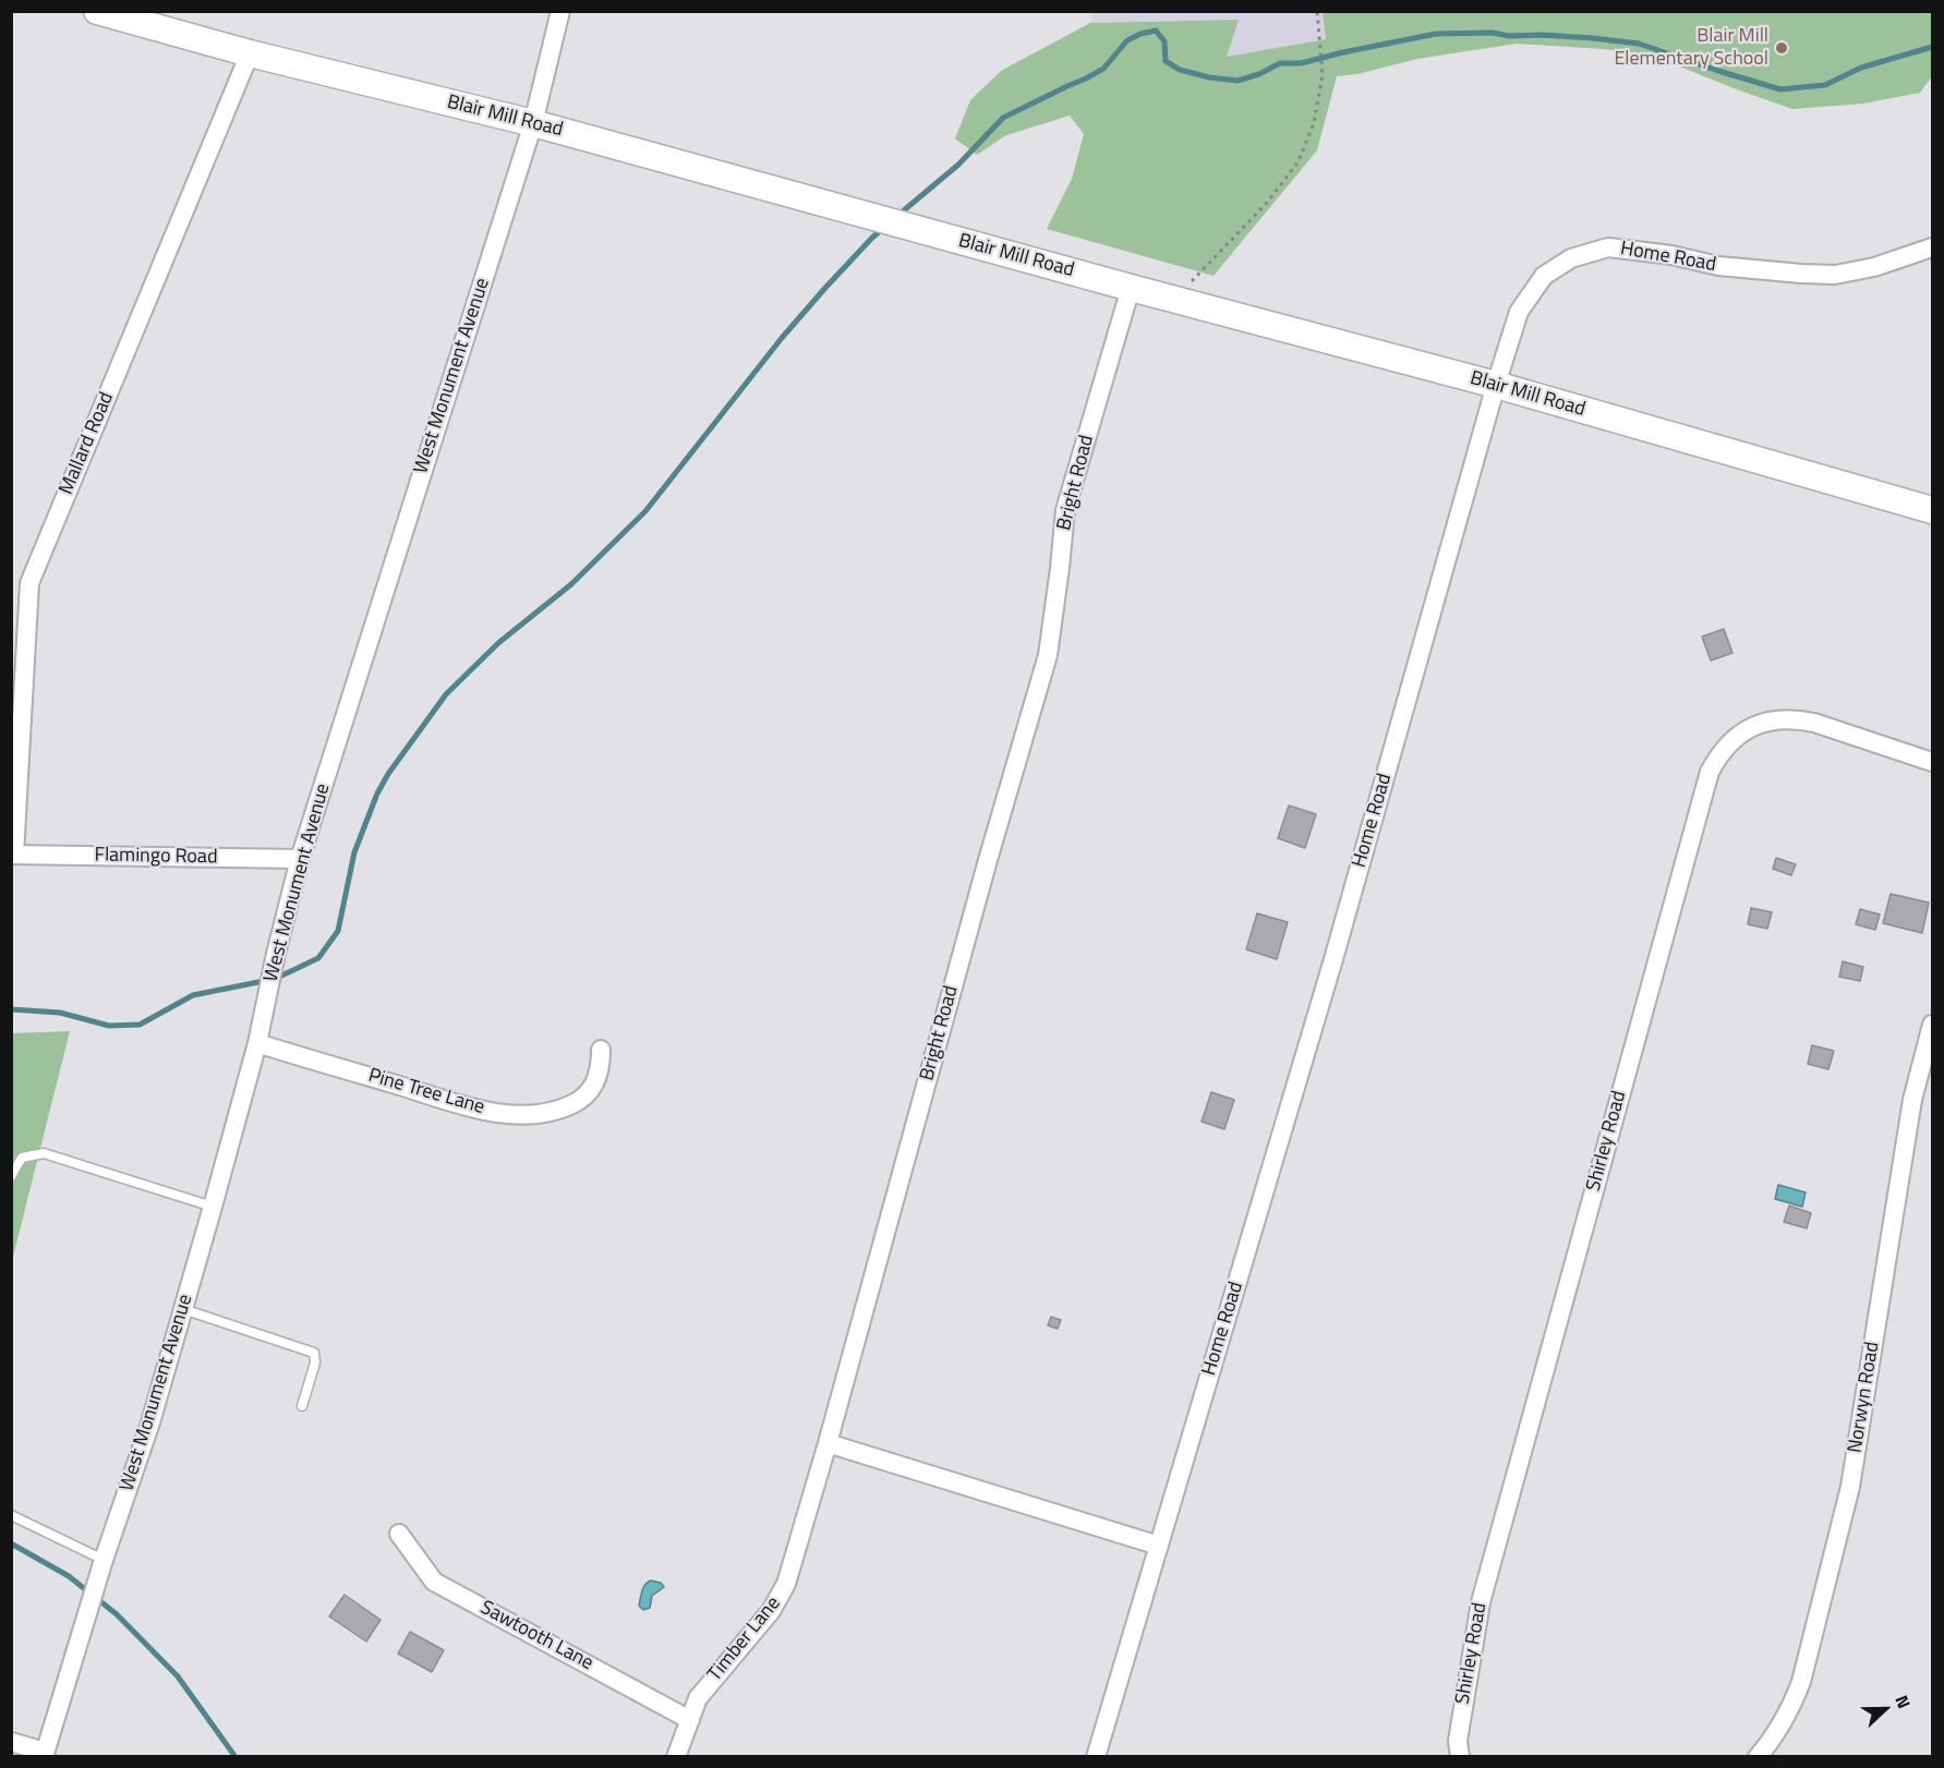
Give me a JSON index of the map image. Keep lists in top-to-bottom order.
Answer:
{
  "streets": {
    "main road": ["Blair Mill Road"],
    "street": [
      "Home Road",
      "West Monument Avenue",
      "Mallard Road",
      "Bright Road",
      "Flamingo Road",
      "Pine Tree Lane",
      "Shirley Road",
      "Norwyn Road",
      "Sawtooth Lane",
      "Timber Lane"
    ]
  },
  "crossings": [
    ["Blair Mill Road", "Home Road"],
    ["Blair Mill Road", "West Monument Avenue"],
    ["Blair Mill Road", "Mallard Road"],
    ["Blair Mill Road", "Bright Road"],
    ["West Monument Avenue", "Flamingo Road"],
    ["West Monument Avenue", "Pine Tree Lane"],
    ["Mallard Road", "Flamingo Road"],
    ["Bright Road", "Timber Lane"],
    ["Sawtooth Lane", "Timber Lane"]
  ],
  "places": ["Blair Mill Elementary School"],
  "north": "right"
}
